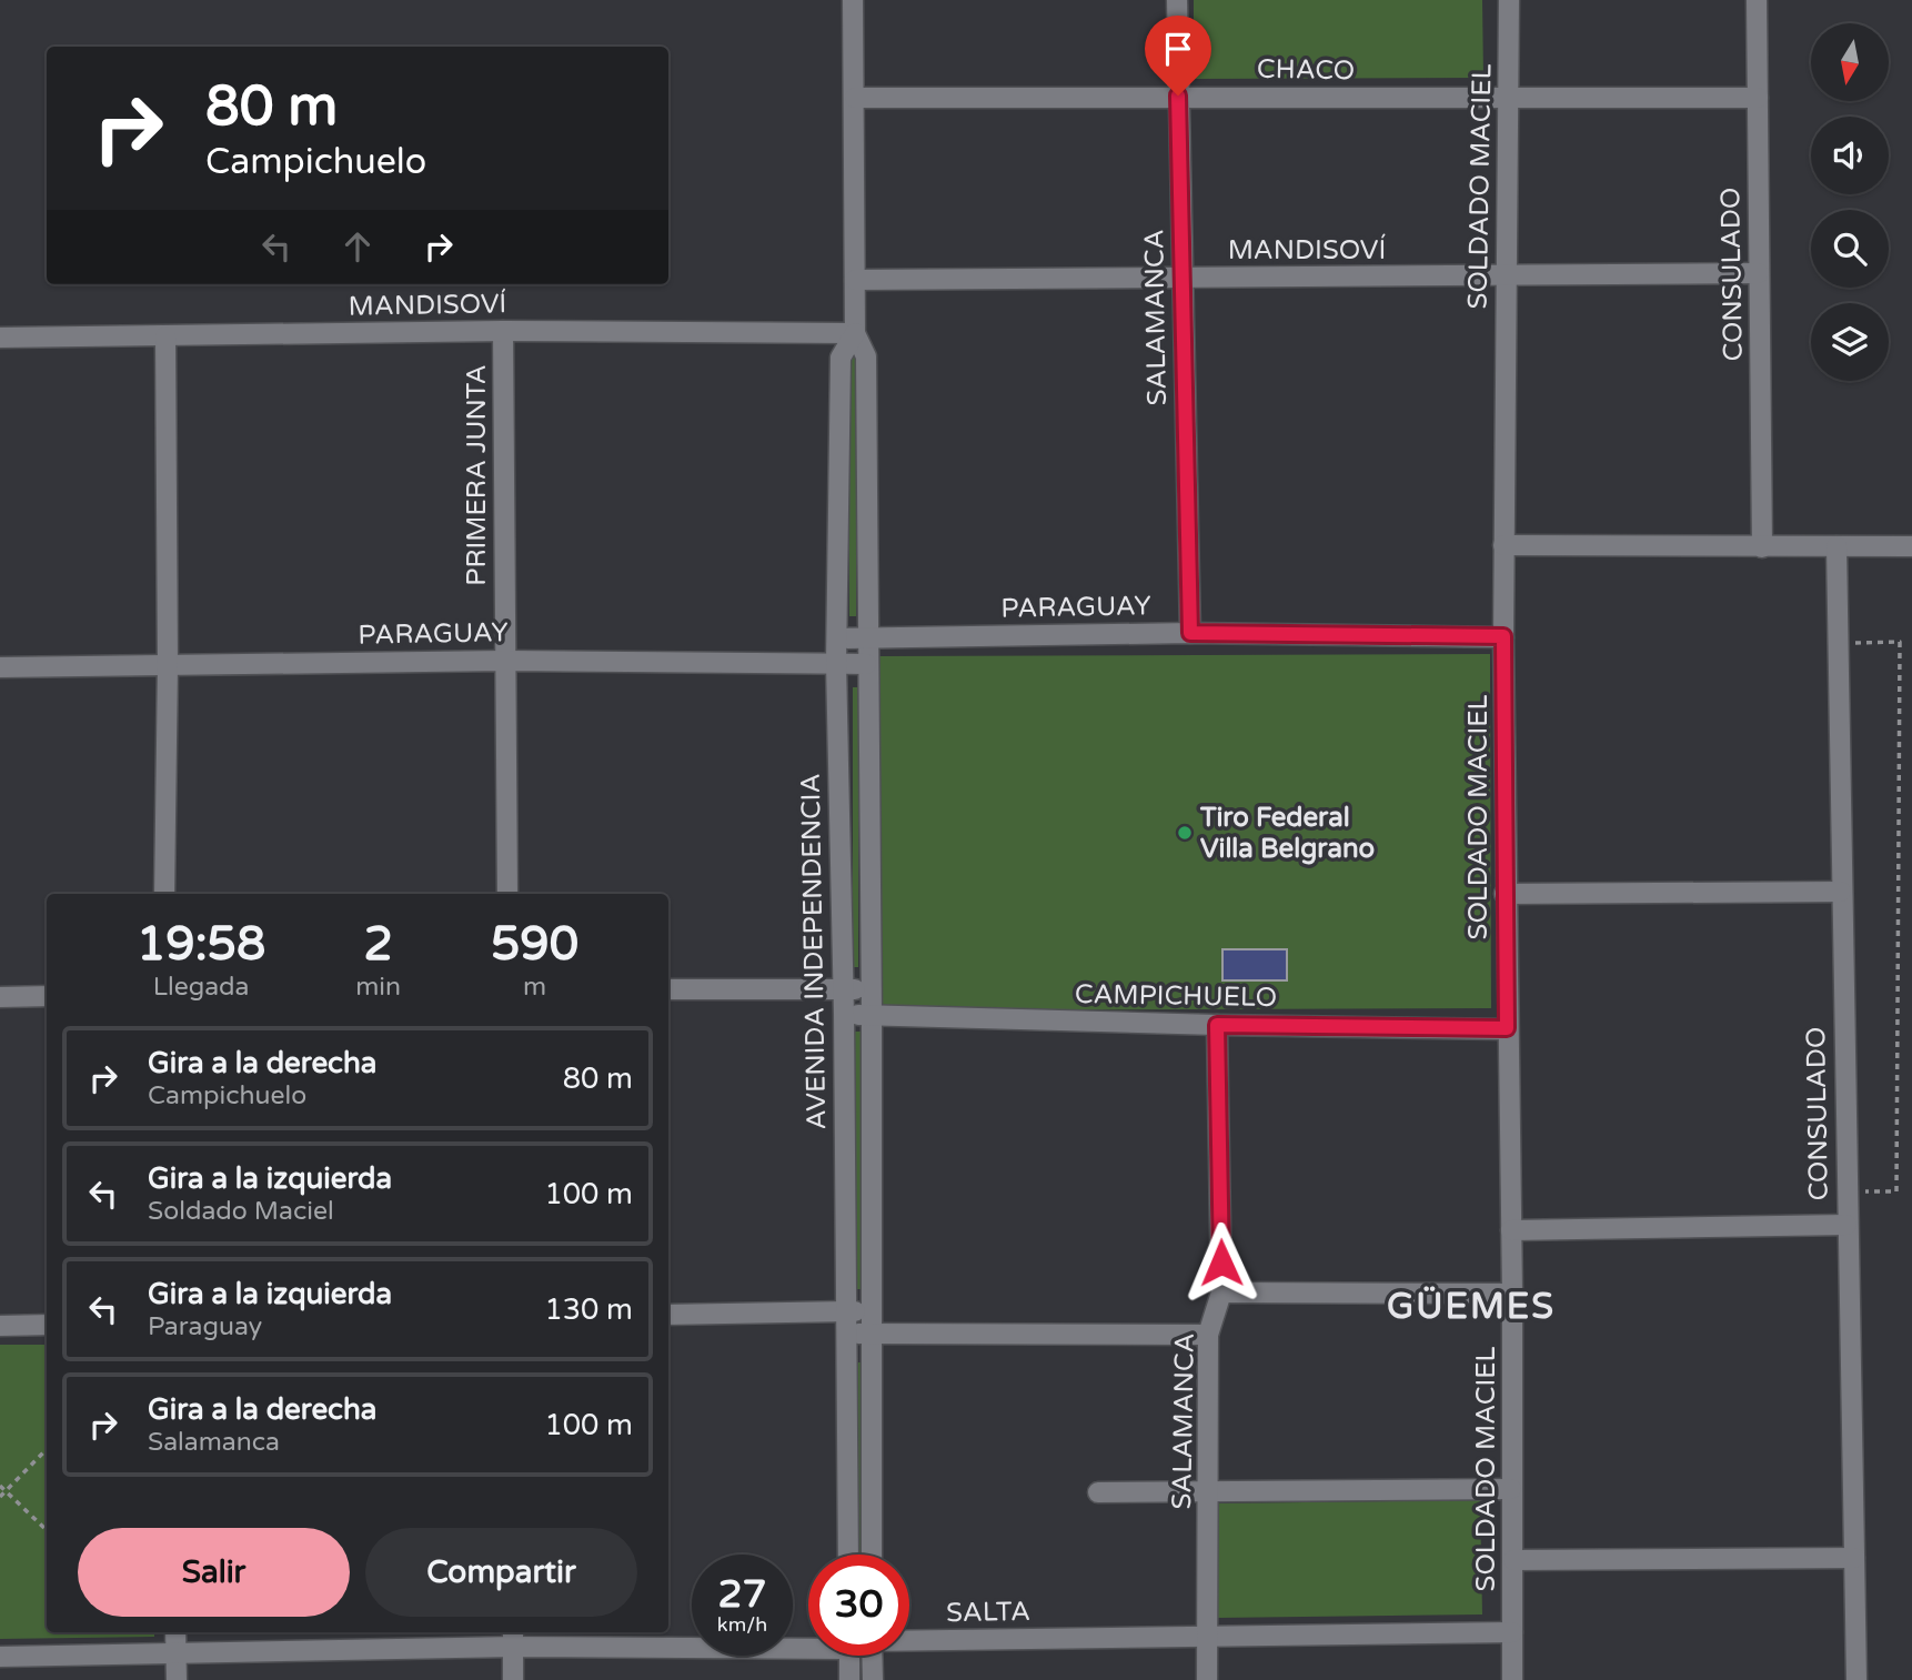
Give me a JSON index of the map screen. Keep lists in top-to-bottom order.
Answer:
{
  "streets": {
    "street": [
      "CHACO",
      "SOLDADO MACIEL",
      "MANDISOVÍ",
      "CONSULADO",
      "SALAMANCA",
      "PRIMERA JUNTA",
      "PARAGUAY",
      "AVENIDA INDEPENDENCIA",
      "CAMPICHUELO",
      "SALTA"
    ]
  },
  "crossings": [
    ["CHACO", "SOLDADO MACIEL"],
    ["CHACO", "CONSULADO"],
    ["CHACO", "SALAMANCA"],
    ["CHACO", "AVENIDA INDEPENDENCIA"],
    ["SOLDADO MACIEL", "MANDISOVÍ"],
    ["SOLDADO MACIEL", "PARAGUAY"],
    ["SOLDADO MACIEL", "CAMPICHUELO"],
    ["SOLDADO MACIEL", "SALTA"],
    ["MANDISOVÍ", "CONSULADO"],
    ["MANDISOVÍ", "SALAMANCA"],
    ["MANDISOVÍ", "PRIMERA JUNTA"],
    ["MANDISOVÍ", "AVENIDA INDEPENDENCIA"],
    ["SALAMANCA", "PARAGUAY"],
    ["SALAMANCA", "CAMPICHUELO"],
    ["SALAMANCA", "SALTA"],
    ["PRIMERA JUNTA", "PARAGUAY"],
    ["PARAGUAY", "AVENIDA INDEPENDENCIA"],
    ["AVENIDA INDEPENDENCIA", "CAMPICHUELO"]
  ],
  "districts": ["GÜEMES"],
  "places": ["Tiro Federal Villa Belgrano"],
  "north": "bottom",
  "page": {
    "turn": ["80 m", "Campichuelo"],
    "eta": [
      "19:58",
      "Llegada",
      "2",
      "min",
      "590",
      "m"
    ],
    "list": [
      {
        "name": "Gira a la derecha",
        "note": "Campichuelo",
        "value": "80 m"
      },
      {
        "name": "Gira a la izquierda",
        "note": "Soldado Maciel",
        "value": "100 m"
      },
      {
        "name": "Gira a la izquierda",
        "note": "Paraguay",
        "value": "130 m"
      },
      {
        "name": "Gira a la derecha",
        "note": "Salamanca",
        "value": "100 m"
      }
    ],
    "buttons": ["Salir", "Compartir"],
    "speed": "27 km/h",
    "limit": "30"
  }
}
